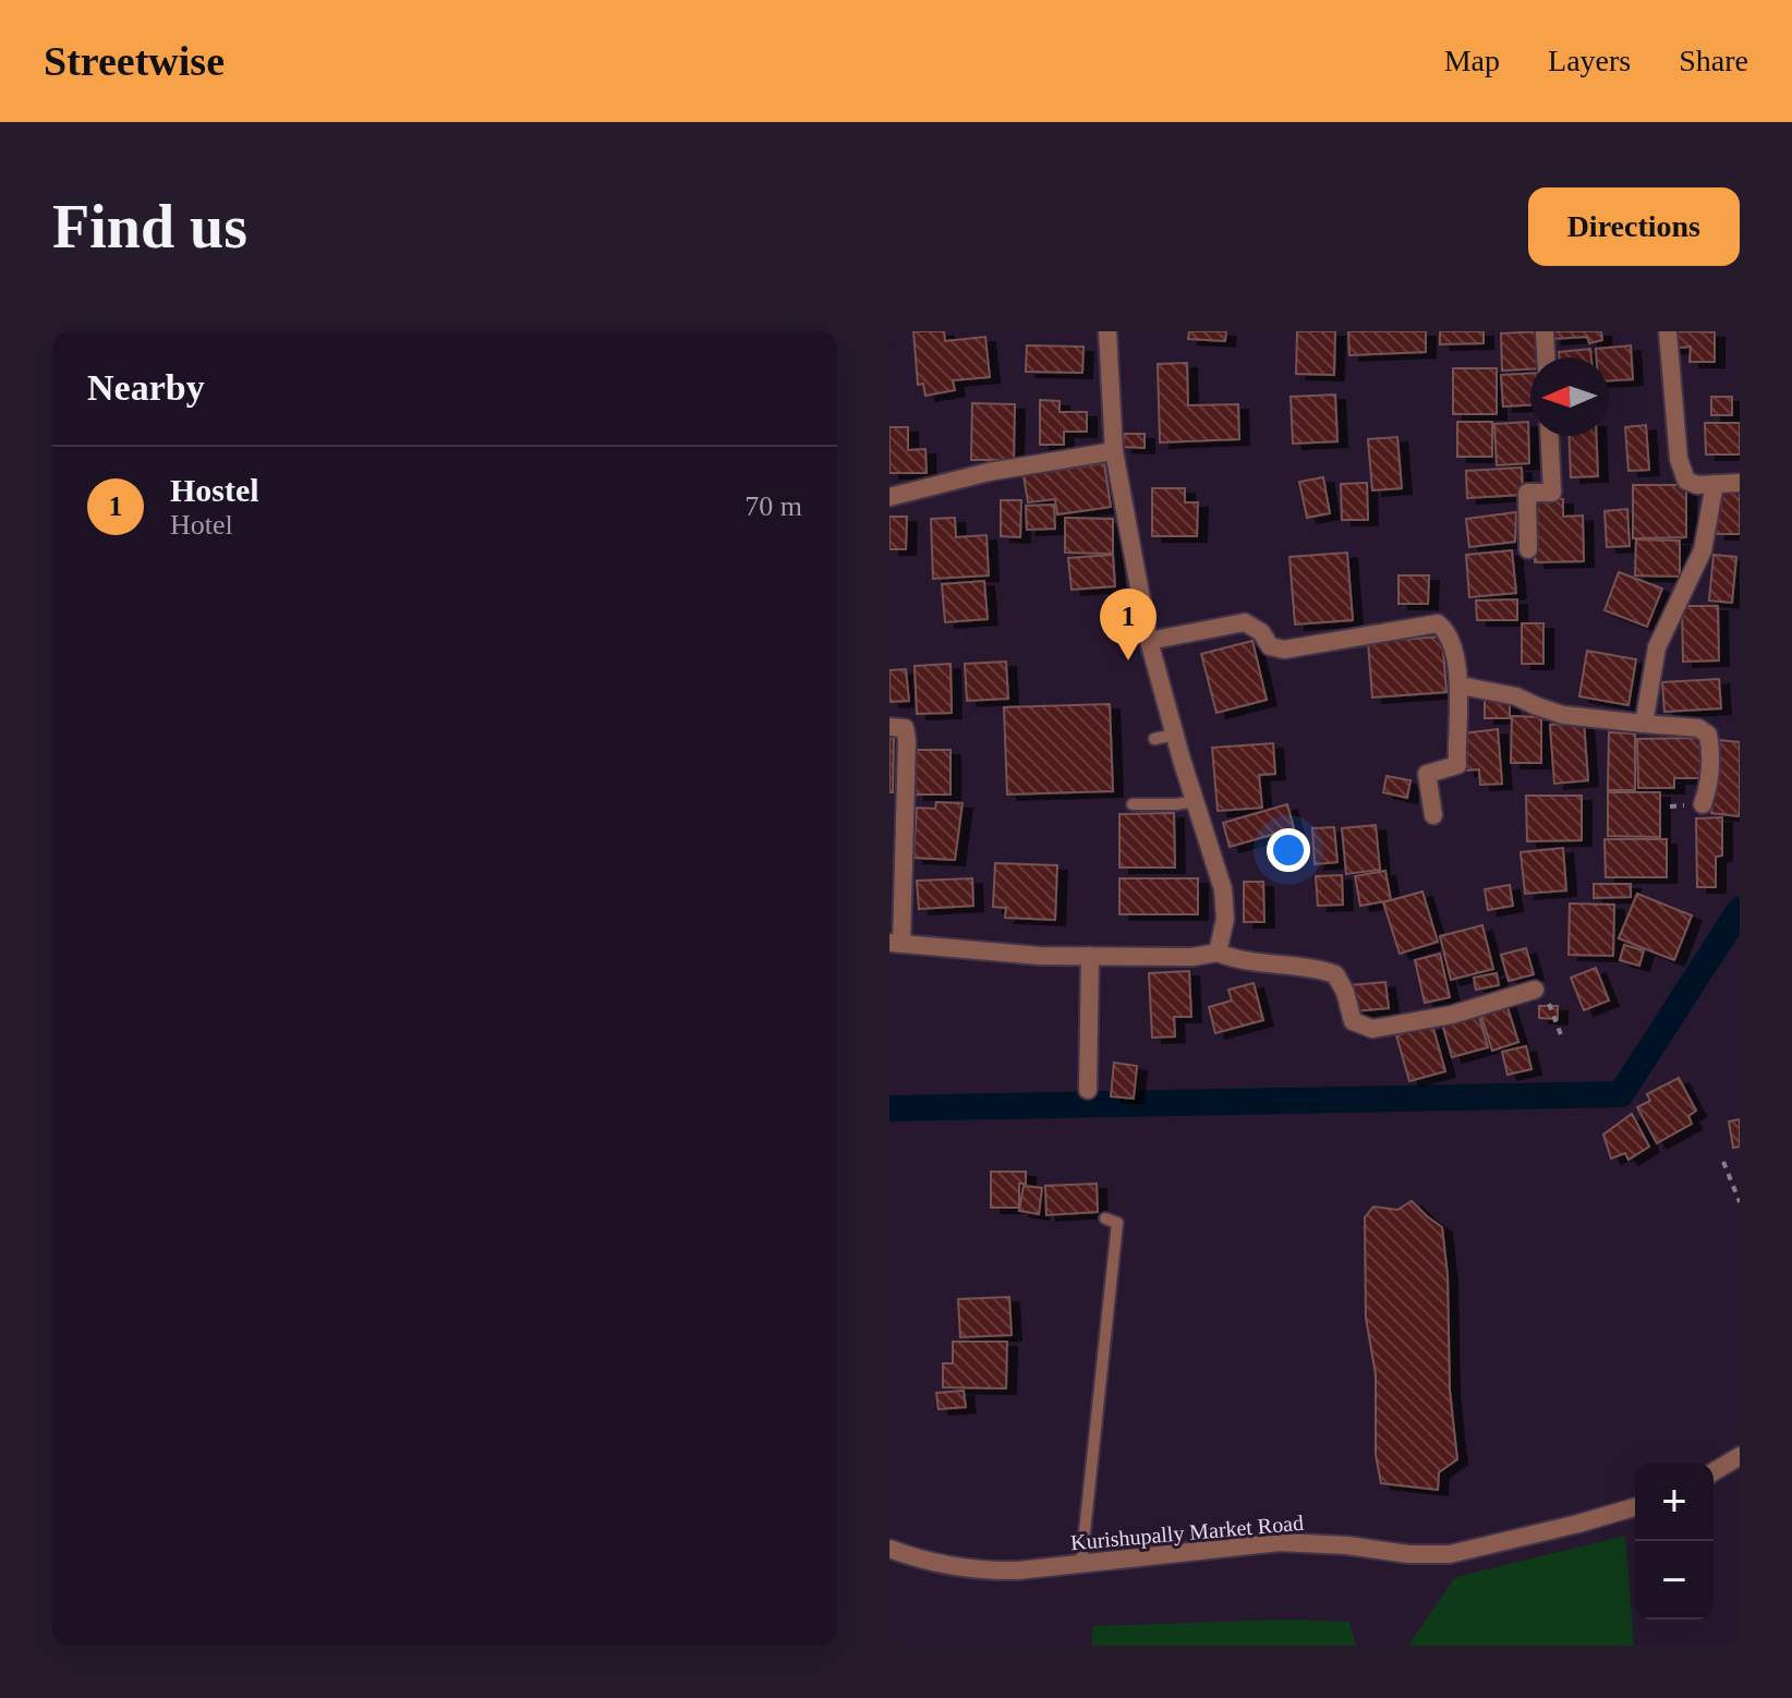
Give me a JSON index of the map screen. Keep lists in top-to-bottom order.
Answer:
{
  "streets": {
    "street": ["Kurishupally Market Road"]
  },
  "north": "left",
  "page": {
    "header": "Streetwise",
    "nav": ["Map", "Layers", "Share"],
    "buttons": "Directions",
    "title": "Find us",
    "heading": "Nearby",
    "list": [
      {
        "mark": "1",
        "name": "Hostel",
        "note": "Hotel",
        "value": "70 m"
      }
    ],
    "pins": "1",
    "map_buttons": ["+", "−"]
  }
}
